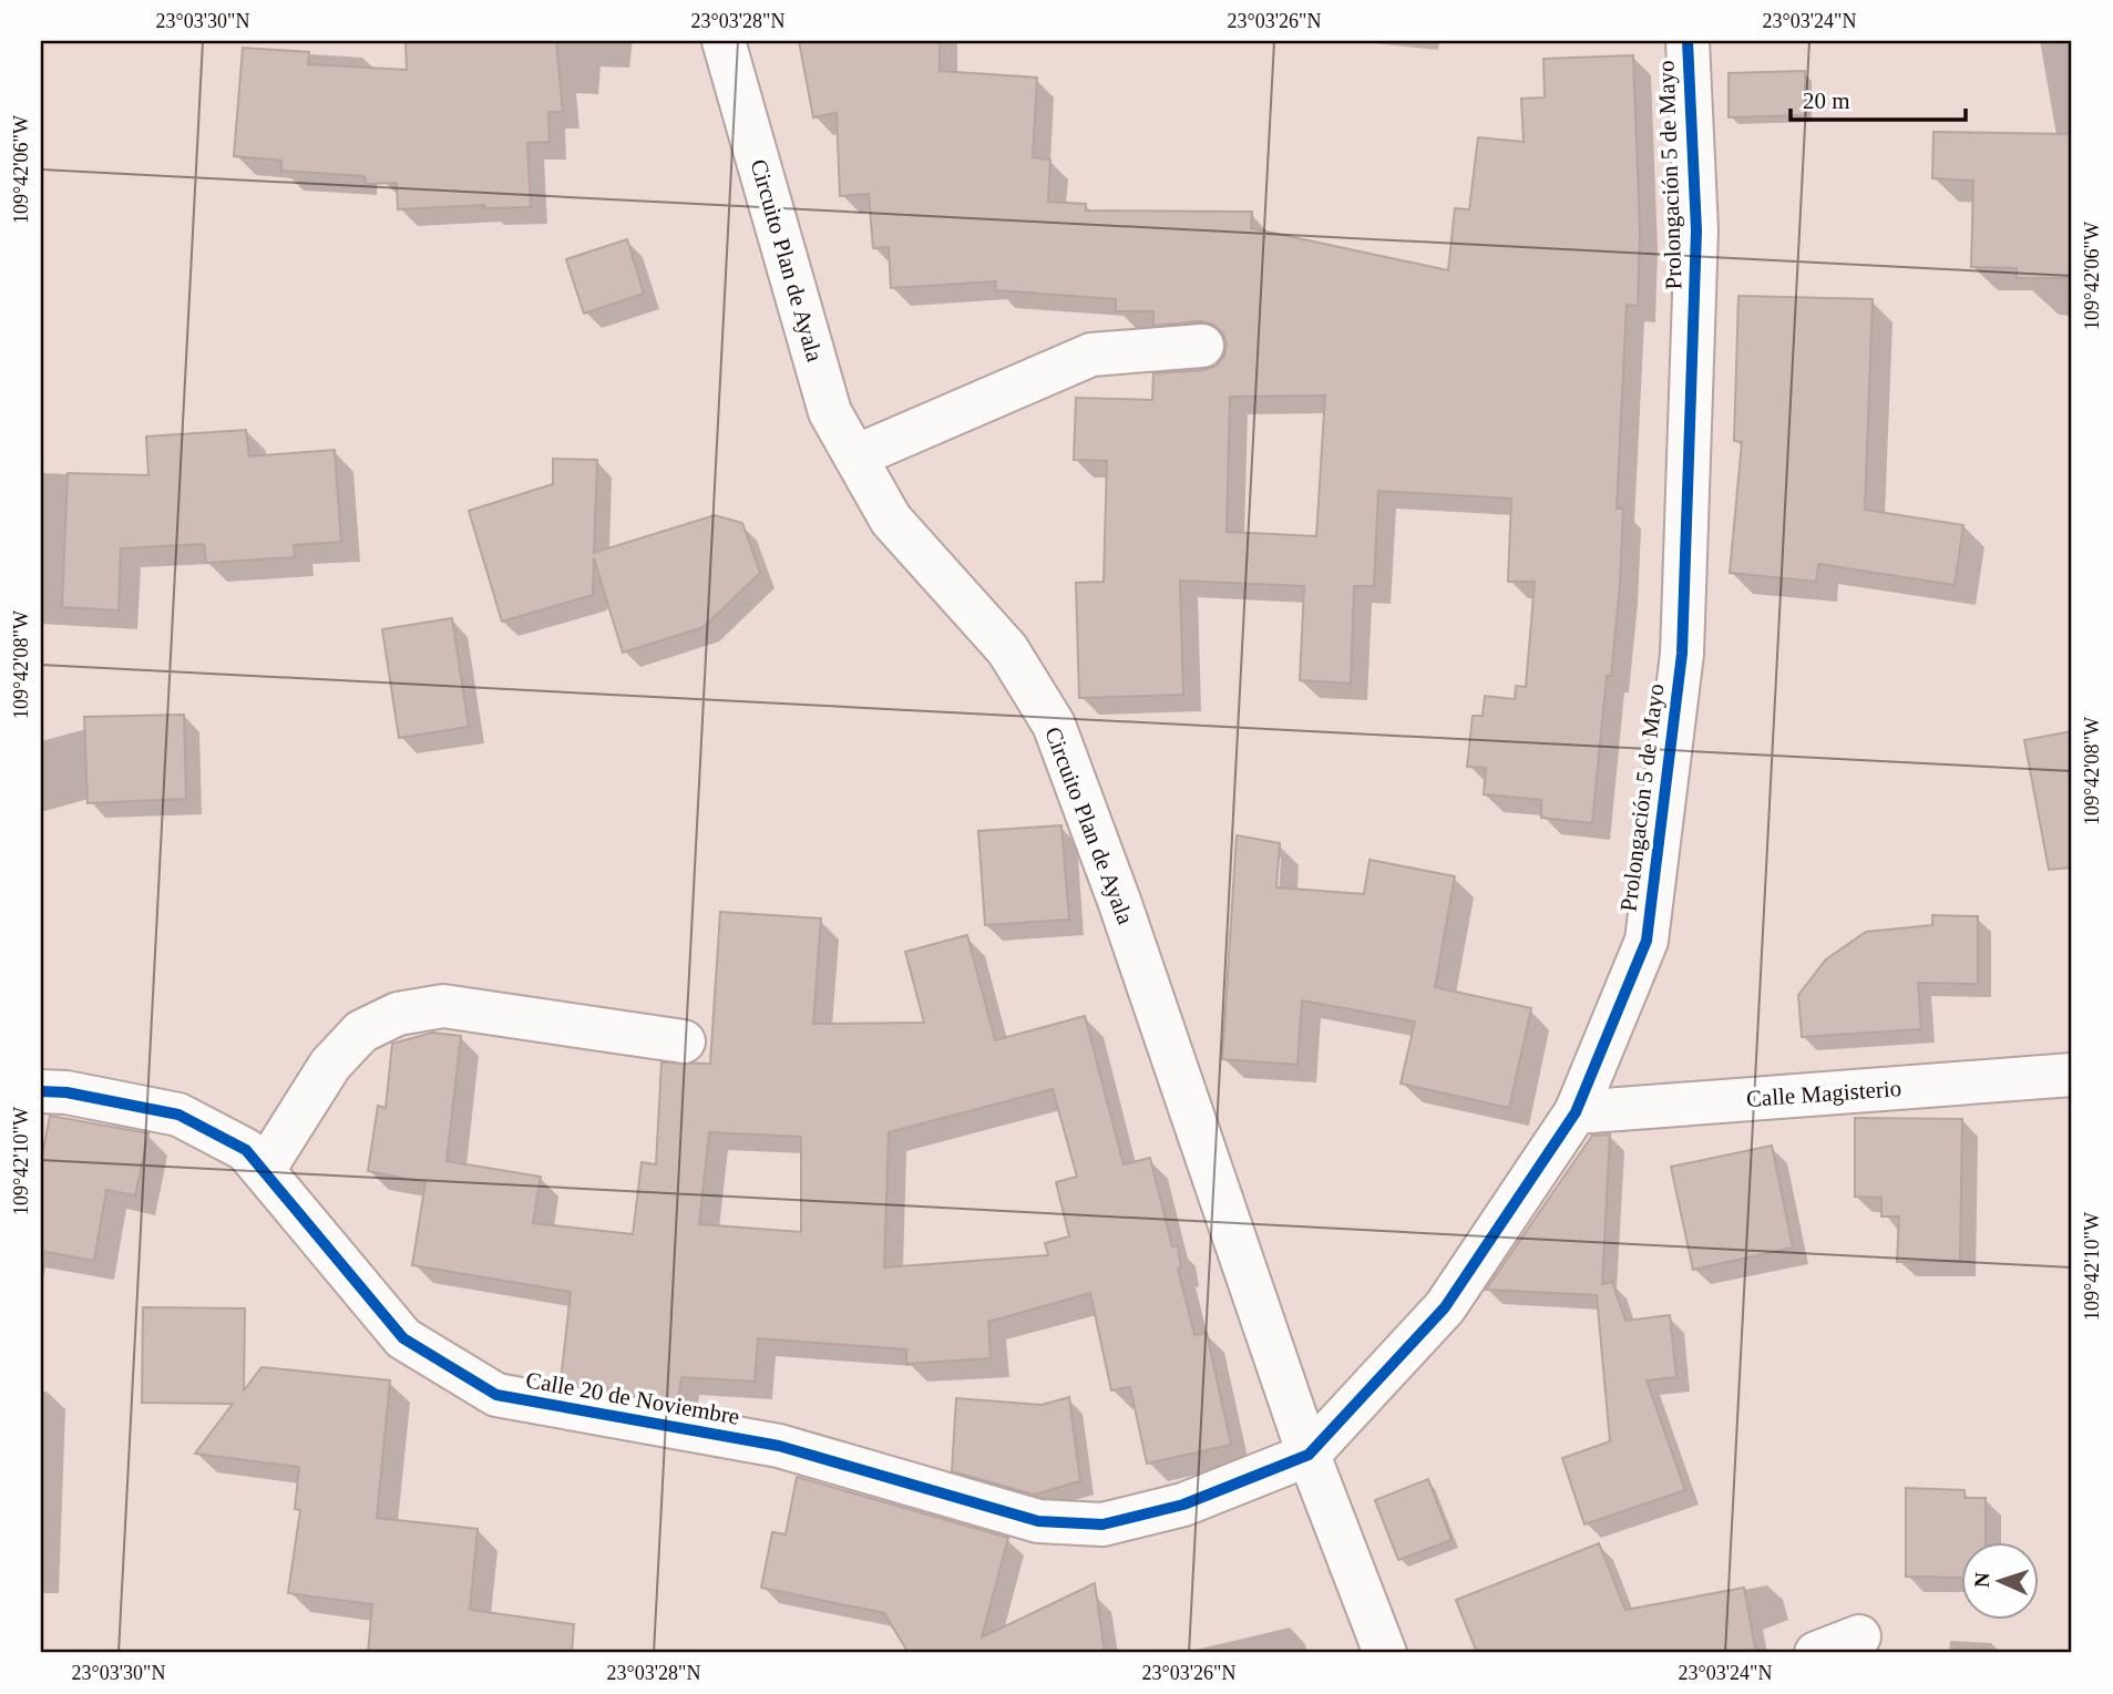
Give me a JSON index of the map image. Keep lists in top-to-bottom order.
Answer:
{
  "streets": {
    "street": [
      "Prolongación 5 de Mayo",
      "Circuito Plan de Ayala",
      "Calle Magisterio",
      "Calle 20 de Noviembre"
    ]
  },
  "crossings": [
    ["Prolongación 5 de Mayo", "Circuito Plan de Ayala"],
    ["Prolongación 5 de Mayo", "Calle Magisterio"],
    ["Prolongación 5 de Mayo", "Calle 20 de Noviembre"],
    ["Circuito Plan de Ayala", "Calle 20 de Noviembre"]
  ],
  "scale_bar": "20 m",
  "north": "left",
  "coordinates": [
    "23°03'30\"N",
    "23°03'28\"N",
    "23°03'26\"N",
    "23°03'24\"N",
    "109°42'06\"W",
    "109°42'08\"W",
    "109°42'10\"W"
  ]
}
